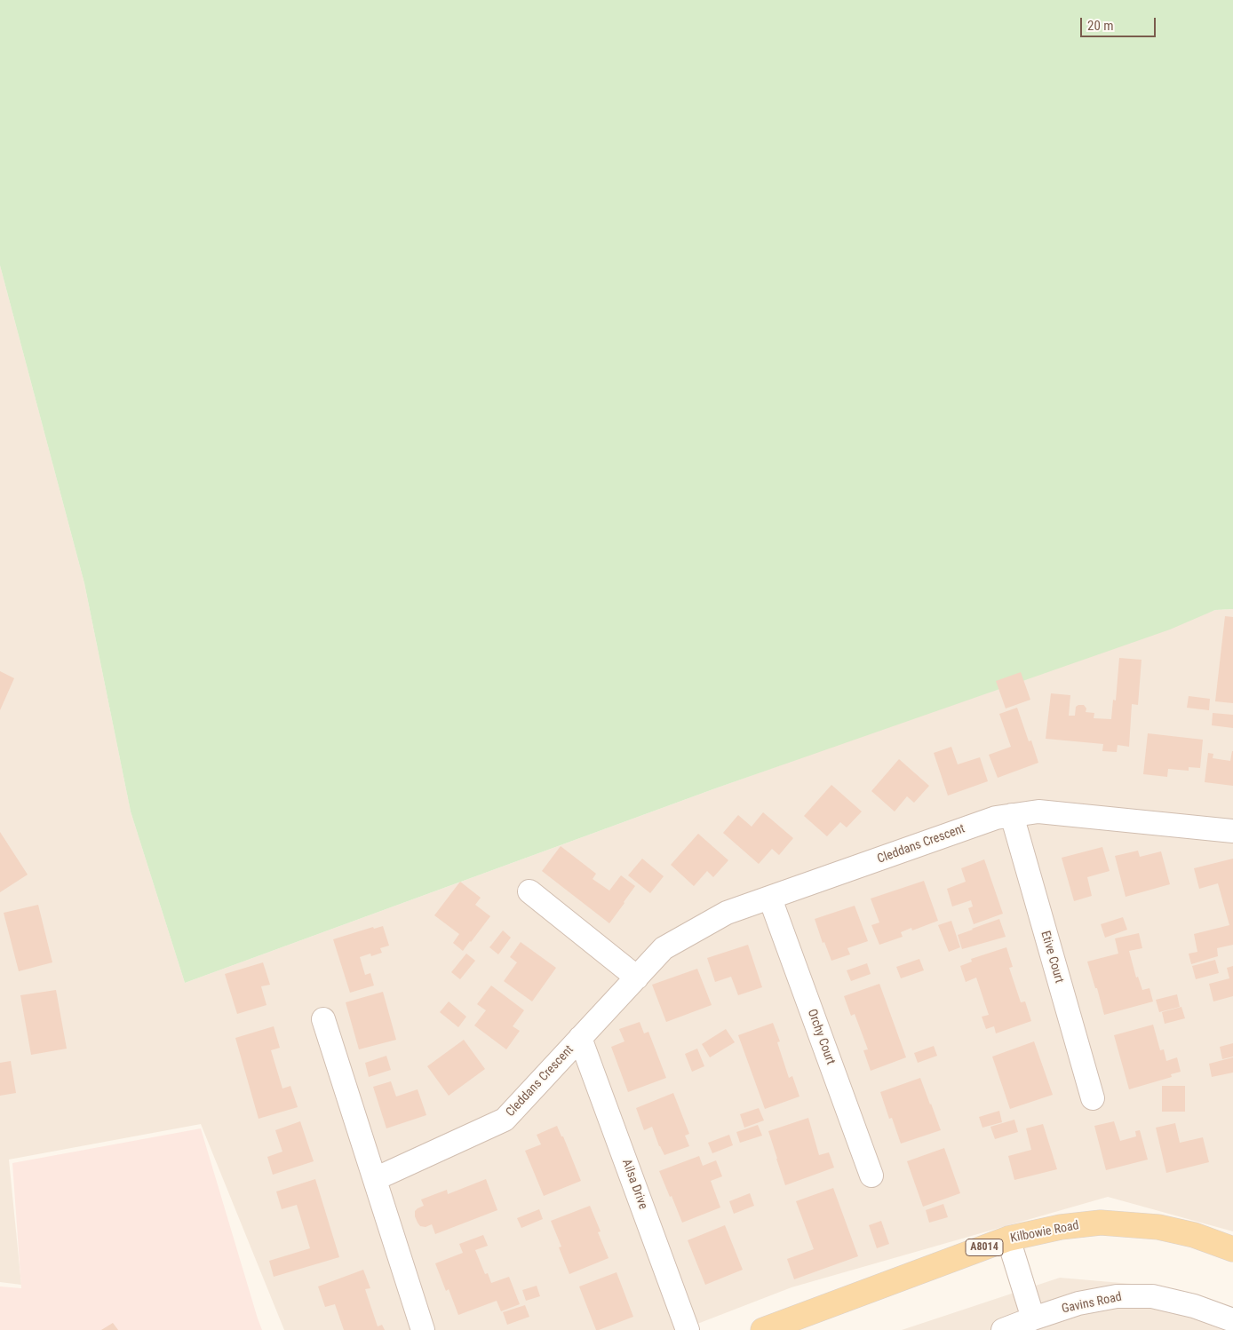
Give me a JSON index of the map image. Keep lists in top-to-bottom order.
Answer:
{
  "streets": {
    "main road": ["Kilbowie Road", "A8014"],
    "street": [
      "Cleddans Crescent",
      "Etive Court",
      "Orchy Court",
      "Ailsa Drive",
      "Gavins Road"
    ]
  },
  "crossings": [
    ["Cleddans Crescent", "Etive Court"],
    ["Cleddans Crescent", "Orchy Court"],
    ["Cleddans Crescent", "Ailsa Drive"]
  ],
  "scale_bar": "20 m"
}
